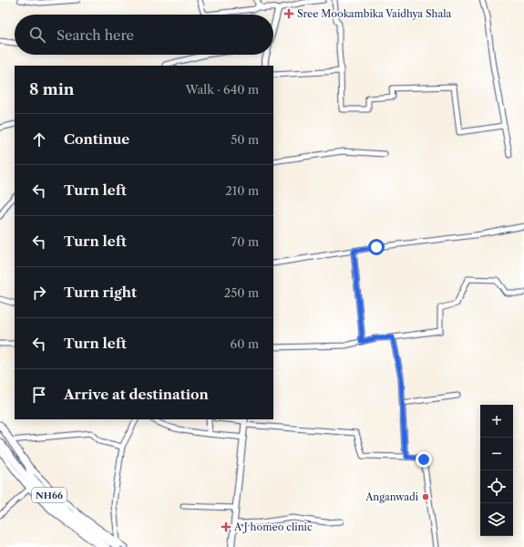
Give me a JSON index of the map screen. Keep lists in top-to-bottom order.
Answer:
{
  "streets": {
    "highway": ["NH66"]
  },
  "places": {
    "health": ["Sree Mookambika Vaidhya Shala", "A J homeo clinic"],
    "other": ["Anganwadi"]
  },
  "page": {
    "search": "Search here",
    "heading": ["8 min", "Walk · 640 m"],
    "list": [
      ["Continue", "50 m"],
      ["Turn left", "210 m"],
      ["Turn left", "70 m"],
      ["Turn right", "250 m"],
      ["Turn left", "60 m"],
      "Arrive at destination"
    ],
    "map_buttons": ["+", "−"]
  }
}
